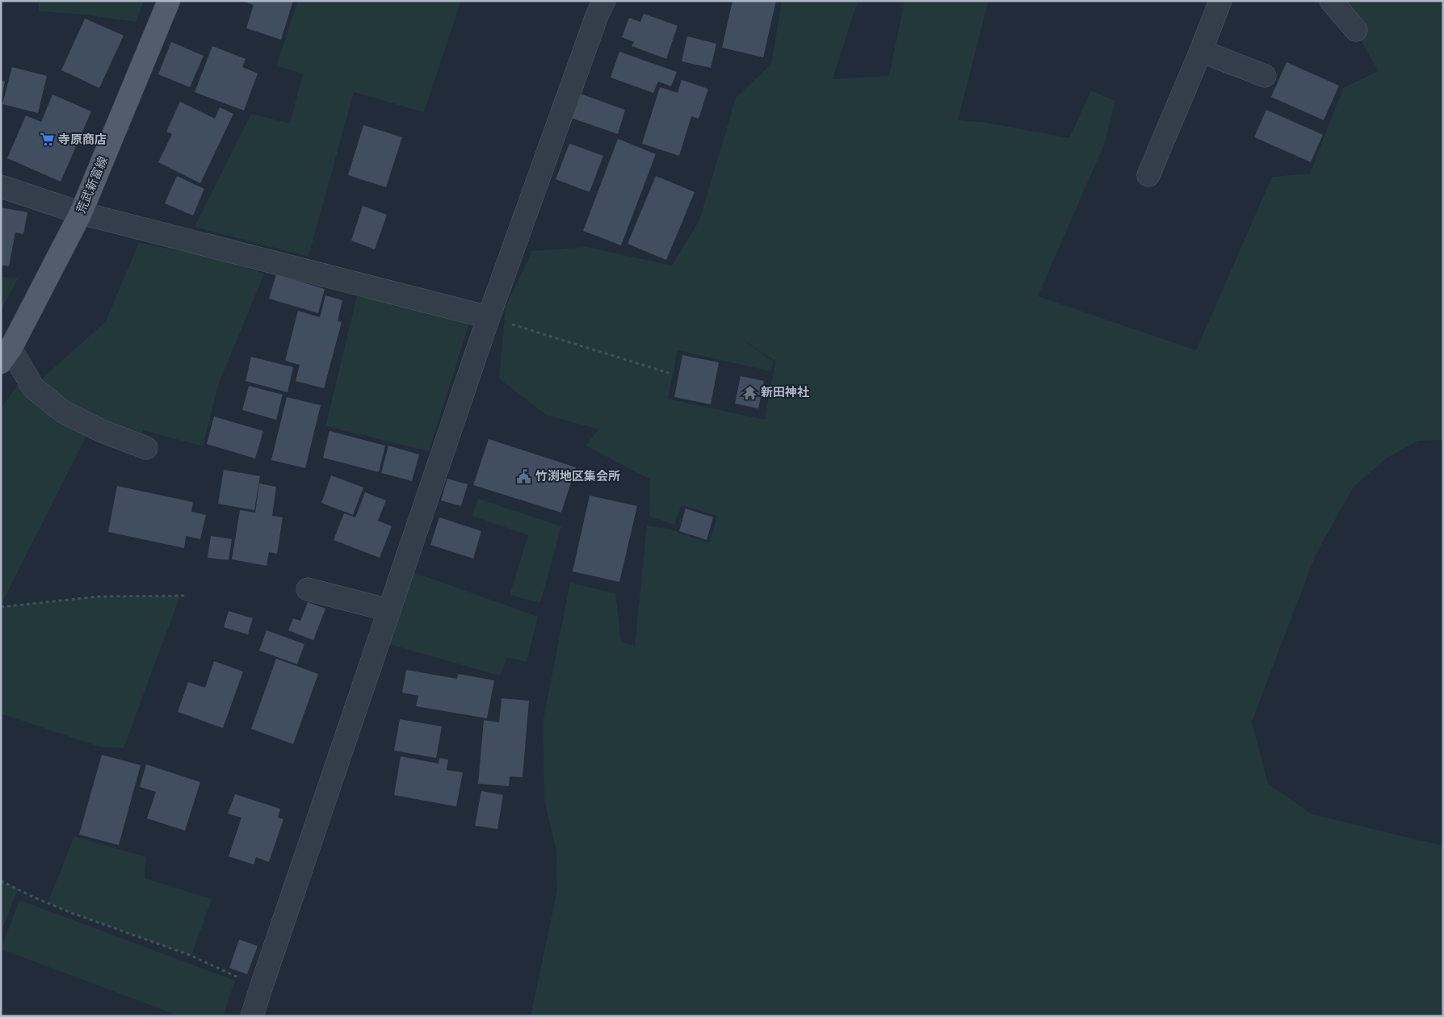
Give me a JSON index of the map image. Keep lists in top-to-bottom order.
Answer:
{
  "streets": {
    "main road": ["荒武新富線"]
  },
  "places": {
    "supermarket": ["寺原商店"],
    "temple": ["新田神社"],
    "public building": ["竹渕地区集会所"]
  }
}
